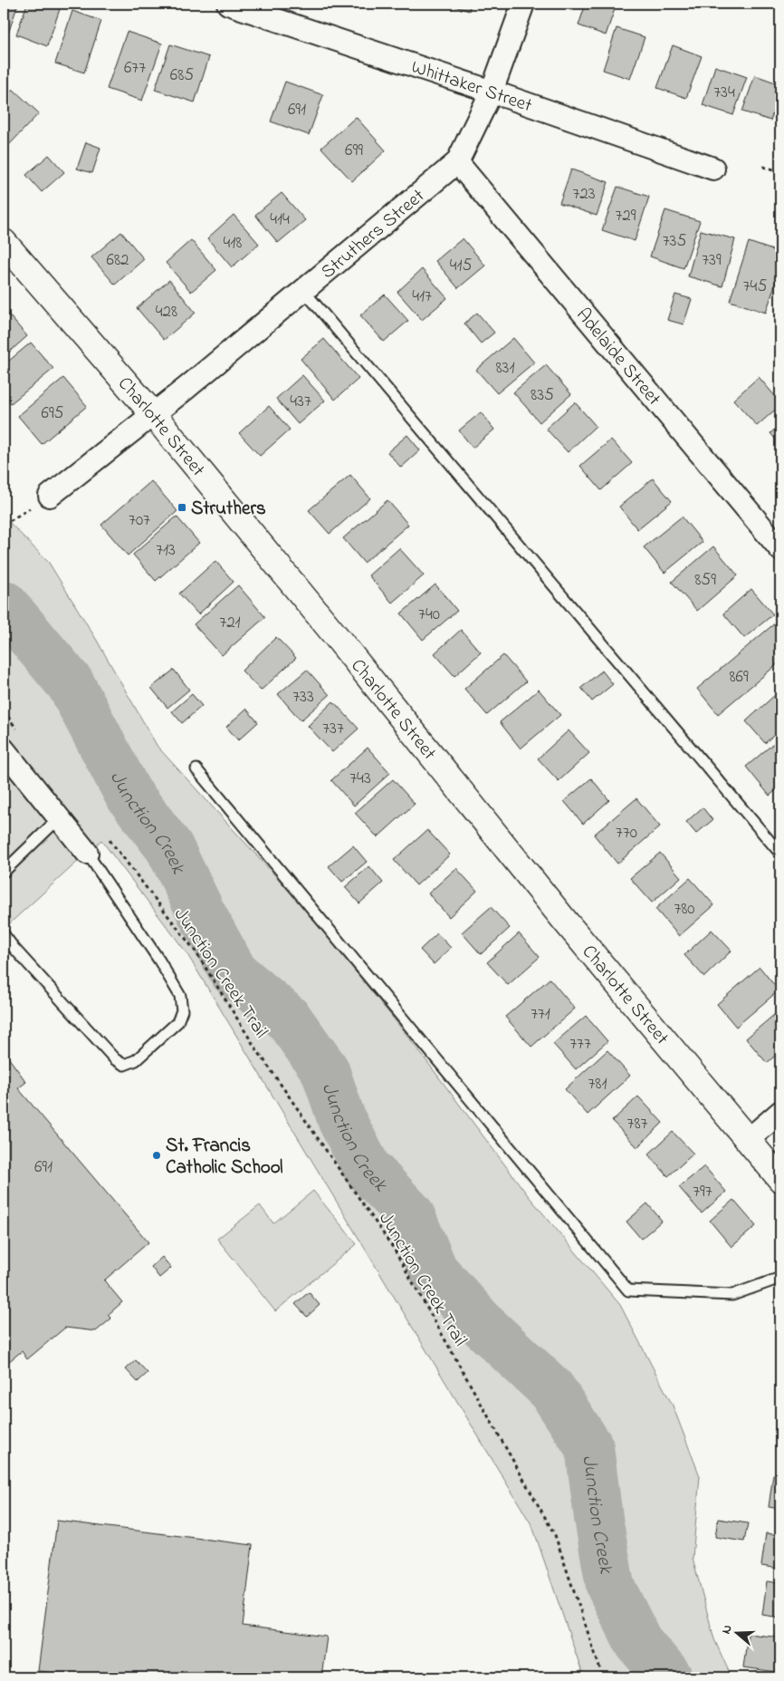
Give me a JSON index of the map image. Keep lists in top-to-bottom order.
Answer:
{
  "streets": {
    "street": [
      "Whittaker Street",
      "Struthers Street",
      "Adelaide Street",
      "Charlotte Street"
    ],
    "path": ["Junction Creek Trail"]
  },
  "crossings": [
    ["Whittaker Street", "Struthers Street"],
    ["Struthers Street", "Adelaide Street"],
    ["Struthers Street", "Charlotte Street"]
  ],
  "water": ["Junction Creek"],
  "places": {
    "transit": ["Struthers"],
    "other": ["St. Francis Catholic School"]
  },
  "house_numbers": [
    "677",
    "685",
    "734",
    "691",
    "699",
    "723",
    "729",
    "414",
    "735",
    "418",
    "682",
    "739",
    "415",
    "745",
    "417",
    "428",
    "831",
    "835",
    "437",
    "695",
    "707",
    "713",
    "859",
    "740",
    "721",
    "869",
    "733",
    "737",
    "743",
    "770",
    "780",
    "771",
    "777",
    "781",
    "787",
    "691",
    "797"
  ],
  "north": "left"
}
